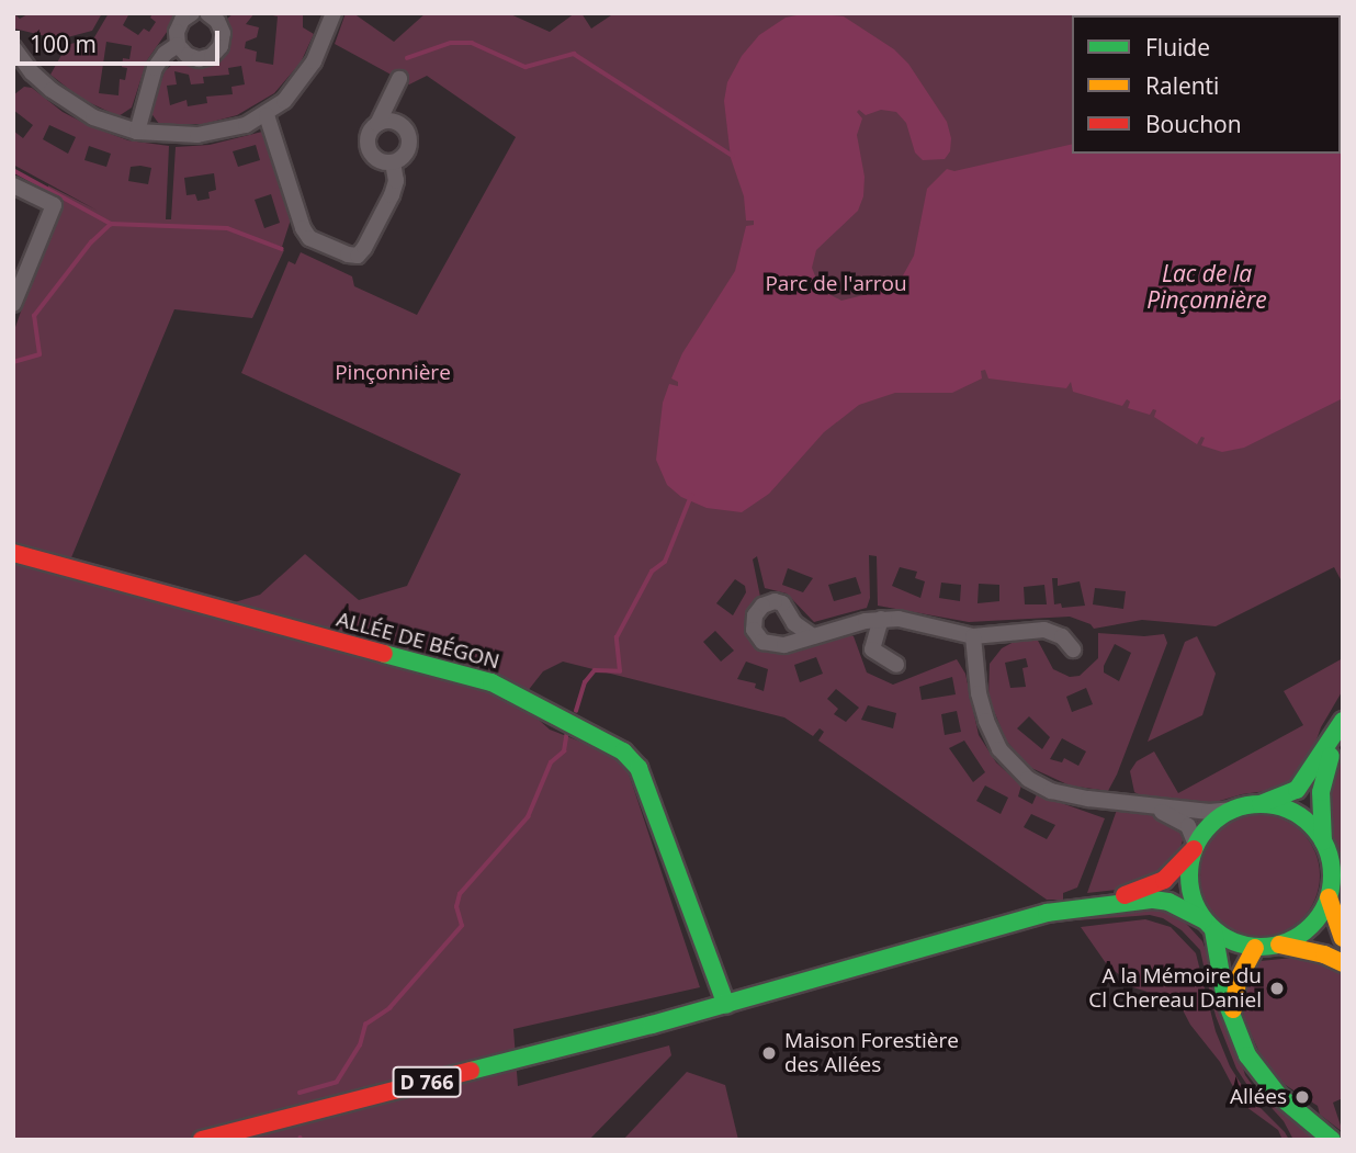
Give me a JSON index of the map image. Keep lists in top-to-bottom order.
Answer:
{
  "streets": {
    "main road": ["ALLÉE DE BÉGON", "D 766"]
  },
  "crossings": [
    ["ALLÉE DE BÉGON", "D 766"]
  ],
  "water": ["Lac de la Pinçonnière"],
  "parks": ["Parc de l'arrou", "Pinçonnière"],
  "places": ["A la Mémoire du Cl Chereau Daniel", "Maison Forestière des Allées", "Allées"],
  "legend": ["Fluide", "Ralenti", "Bouchon"],
  "scale_bar": "100 m"
}
